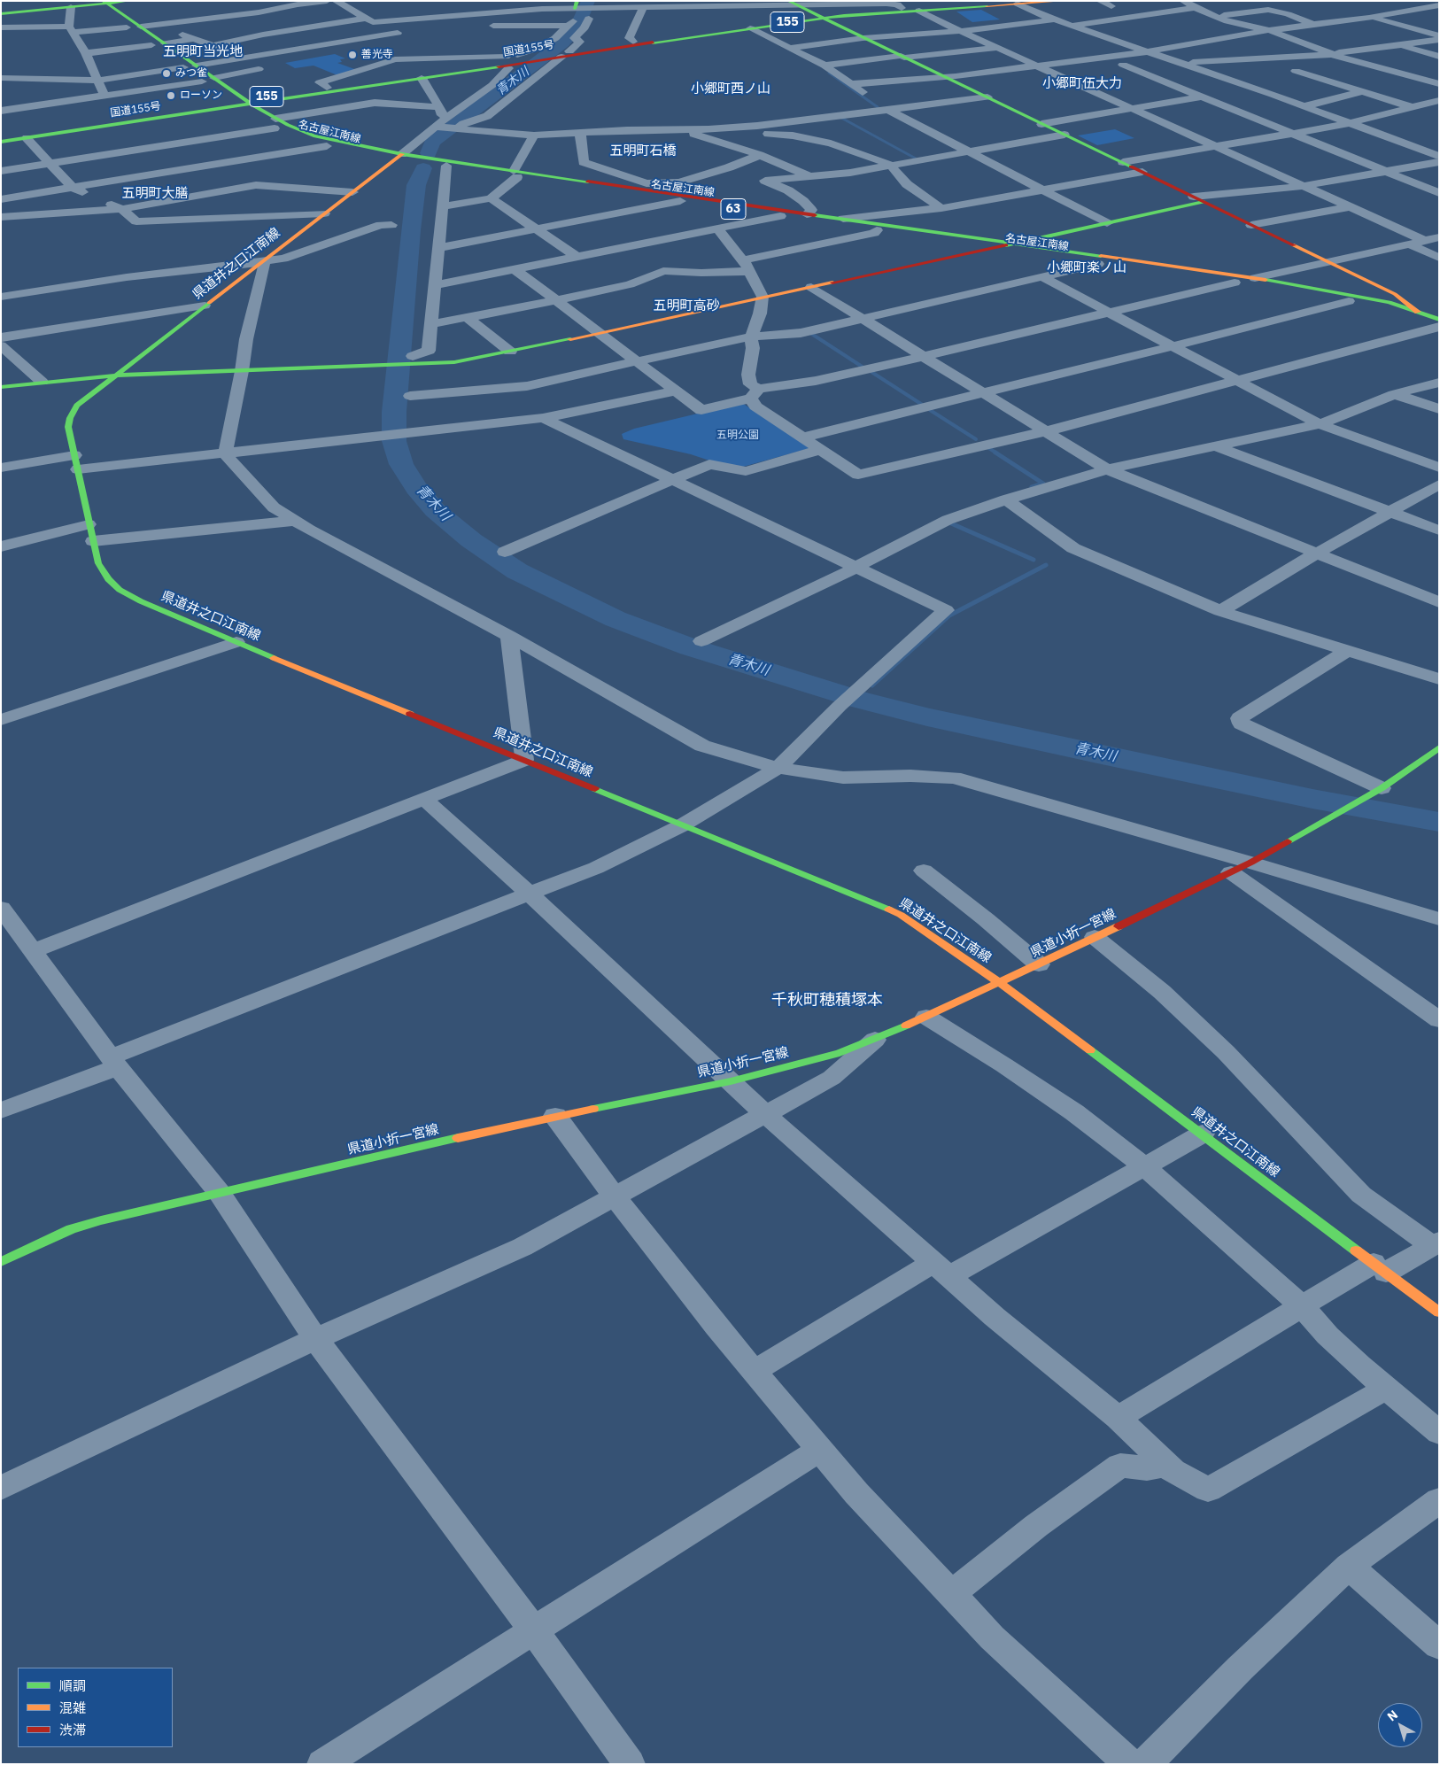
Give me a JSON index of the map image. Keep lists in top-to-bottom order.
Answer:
{
  "streets": {
    "main road": [
      "155",
      "国道155号",
      "名古屋江南線",
      "63",
      "県道井之口江南線",
      "県道小折一宮線"
    ]
  },
  "crossings": [
    ["国道155号", "名古屋江南線"],
    ["県道井之口江南線", "県道小折一宮線"]
  ],
  "districts": [
    "五明町当光地",
    "小郷町伍大力",
    "小郷町西ノ山",
    "五明町石橋",
    "五明町大膳",
    "小郷町楽ノ山",
    "五明町高砂",
    "千秋町穂積塚本"
  ],
  "water": ["青木川"],
  "parks": ["五明公園"],
  "places": ["善光寺", "みつ雀", "ローソン"],
  "legend": ["順調", "混雑", "渋滞"],
  "north": "top left"
}
